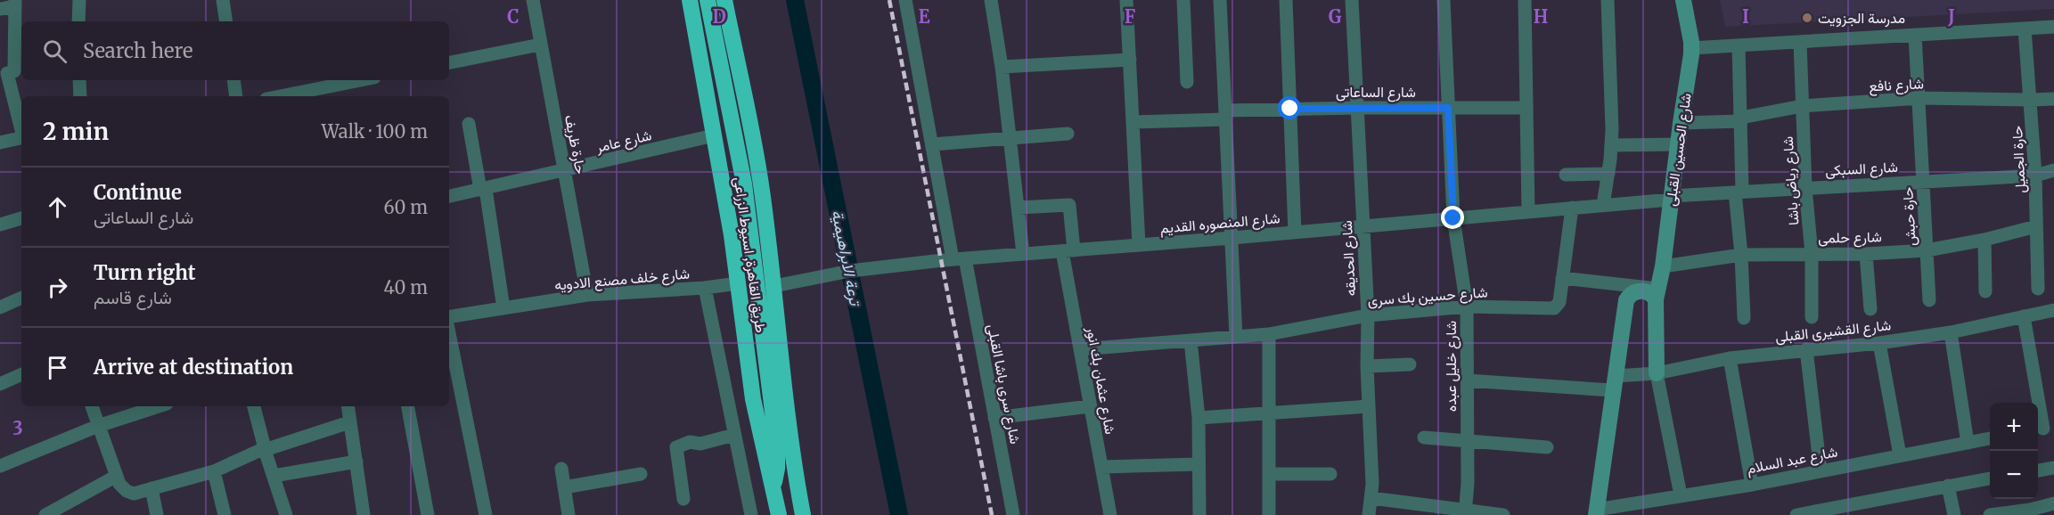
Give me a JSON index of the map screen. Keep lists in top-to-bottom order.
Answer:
{
  "streets": {
    "highway": ["طريق القاهرة, اسيوط الزراعى"],
    "main road": ["شارع الحسين القبلى"],
    "street": [
      "شارع نافع",
      "شارع الساعاتى",
      "شارع عامر",
      "حارة ظريف",
      "حارة الجميل",
      "شارع السبكى",
      "شارع رياض باشا",
      "حارة حبش",
      "شارع المنصوره القديم",
      "شارع حلمى",
      "شارع الحديقه",
      "شارع خلف مصنع الادويه",
      "شارع حسين بك سرى",
      "شارع القشيرى القبلى",
      "شارع خليل عبده",
      "شارع عثمان بك انور",
      "شارع سرى باشا القبلى",
      "شارع عبد السلام"
    ]
  },
  "crossings": [
    ["شارع نافع", "شارع الحسين القبلى"],
    ["شارع نافع", "حارة الجميل"],
    ["شارع نافع", "شارع رياض باشا"],
    ["شارع نافع", "حارة حبش"],
    ["شارع الساعاتى", "شارع الحديقه"],
    ["شارع الساعاتى", "شارع خليل عبده"],
    ["شارع عامر", "حارة ظريف"],
    ["شارع عامر", "طريق القاهرة, اسيوط الزراعى"],
    ["حارة ظريف", "شارع خلف مصنع الادويه"],
    ["شارع الحسين القبلى", "شارع السبكى"],
    ["شارع الحسين القبلى", "شارع المنصوره القديم"],
    ["شارع الحسين القبلى", "شارع حلمى"],
    ["شارع الحسين القبلى", "شارع القشيرى القبلى"],
    ["حارة الجميل", "شارع السبكى"],
    ["حارة الجميل", "شارع حلمى"],
    ["شارع السبكى", "شارع رياض باشا"],
    ["شارع السبكى", "حارة حبش"],
    ["شارع السبكى", "شارع المنصوره القديم"],
    ["شارع رياض باشا", "شارع حلمى"],
    ["حارة حبش", "شارع حلمى"],
    ["شارع المنصوره القديم", "طريق القاهرة, اسيوط الزراعى"],
    ["شارع المنصوره القديم", "شارع الحديقه"],
    ["شارع المنصوره القديم", "شارع خليل عبده"],
    ["شارع المنصوره القديم", "شارع عثمان بك انور"],
    ["شارع المنصوره القديم", "شارع سرى باشا القبلى"],
    ["طريق القاهرة, اسيوط الزراعى", "شارع خلف مصنع الادويه"],
    ["شارع الحديقه", "شارع حسين بك سرى"],
    ["شارع حسين بك سرى", "شارع خليل عبده"],
    ["شارع حسين بك سرى", "شارع عثمان بك انور"],
    ["شارع القشيرى القبلى", "شارع خليل عبده"]
  ],
  "water": ["ترعة الابراهيمية"],
  "places": ["مدرسة الجزويت"],
  "page": {
    "search": "Search here",
    "heading": ["2 min", "Walk · 100 m"],
    "list": [
      ["Continue", "شارع الساعاتى", "60 m"],
      ["Turn right", "شارع قاسم", "40 m"],
      "Arrive at destination"
    ],
    "map_buttons": ["+", "−"]
  },
  "grid": {
    "columns": [
      "C",
      "D",
      "E",
      "F",
      "G",
      "H",
      "I",
      "J"
    ],
    "rows": ["3"]
  }
}
